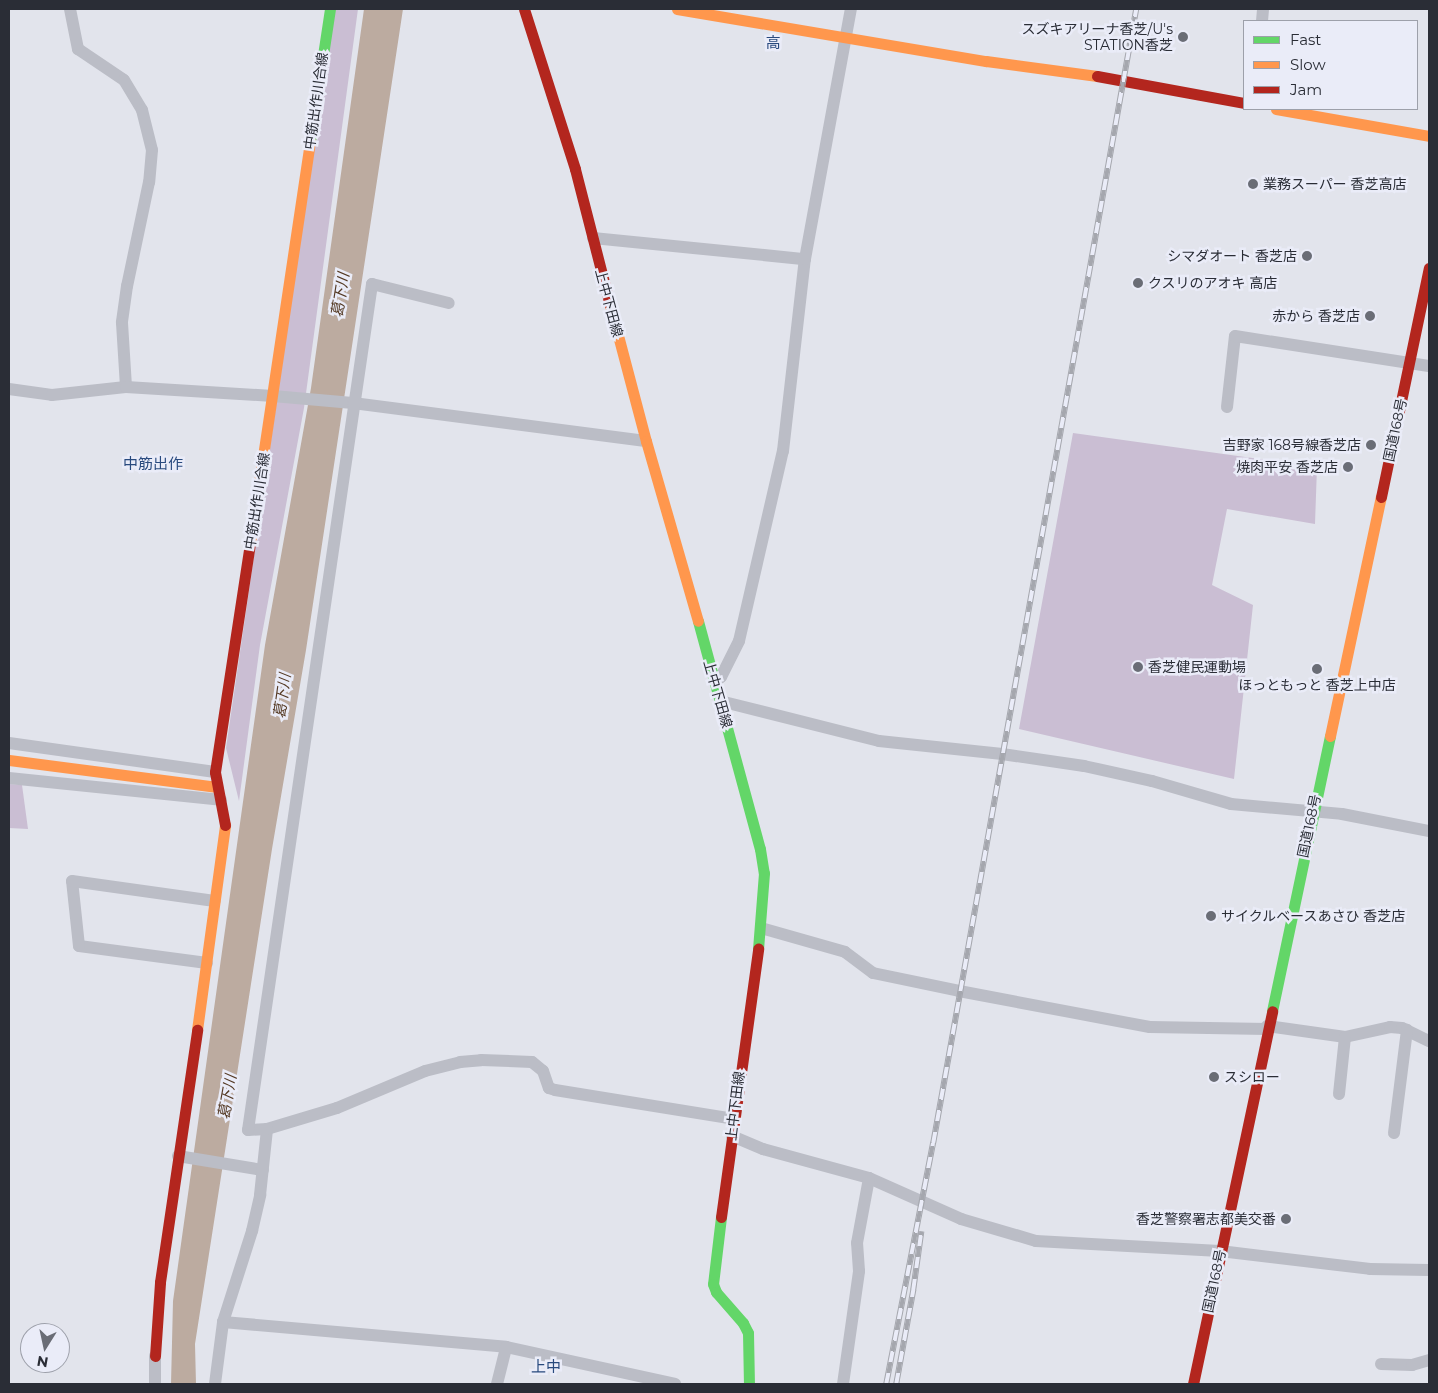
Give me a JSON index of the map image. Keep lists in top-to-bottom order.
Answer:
{
  "streets": {
    "main road": ["中筋出作川合線", "上中下田線", "国道168号"]
  },
  "districts": ["高", "中筋出作", "上中"],
  "water": ["葛下川"],
  "places": [
    "スズキアリーナ香芝/U's STATION香芝",
    "業務スーパー 香芝高店",
    "シマダオート 香芝店",
    "クスリのアオキ 高店",
    "赤から 香芝店",
    "吉野家 168号線香芝店",
    "焼肉平安 香芝店",
    "香芝健民運動場",
    "ほっともっと 香芝上中店",
    "サイクルベースあさひ 香芝店",
    "スシロー",
    "香芝警察署志都美交番"
  ],
  "legend": ["Fast", "Slow", "Jam"],
  "north": "bottom"
}
